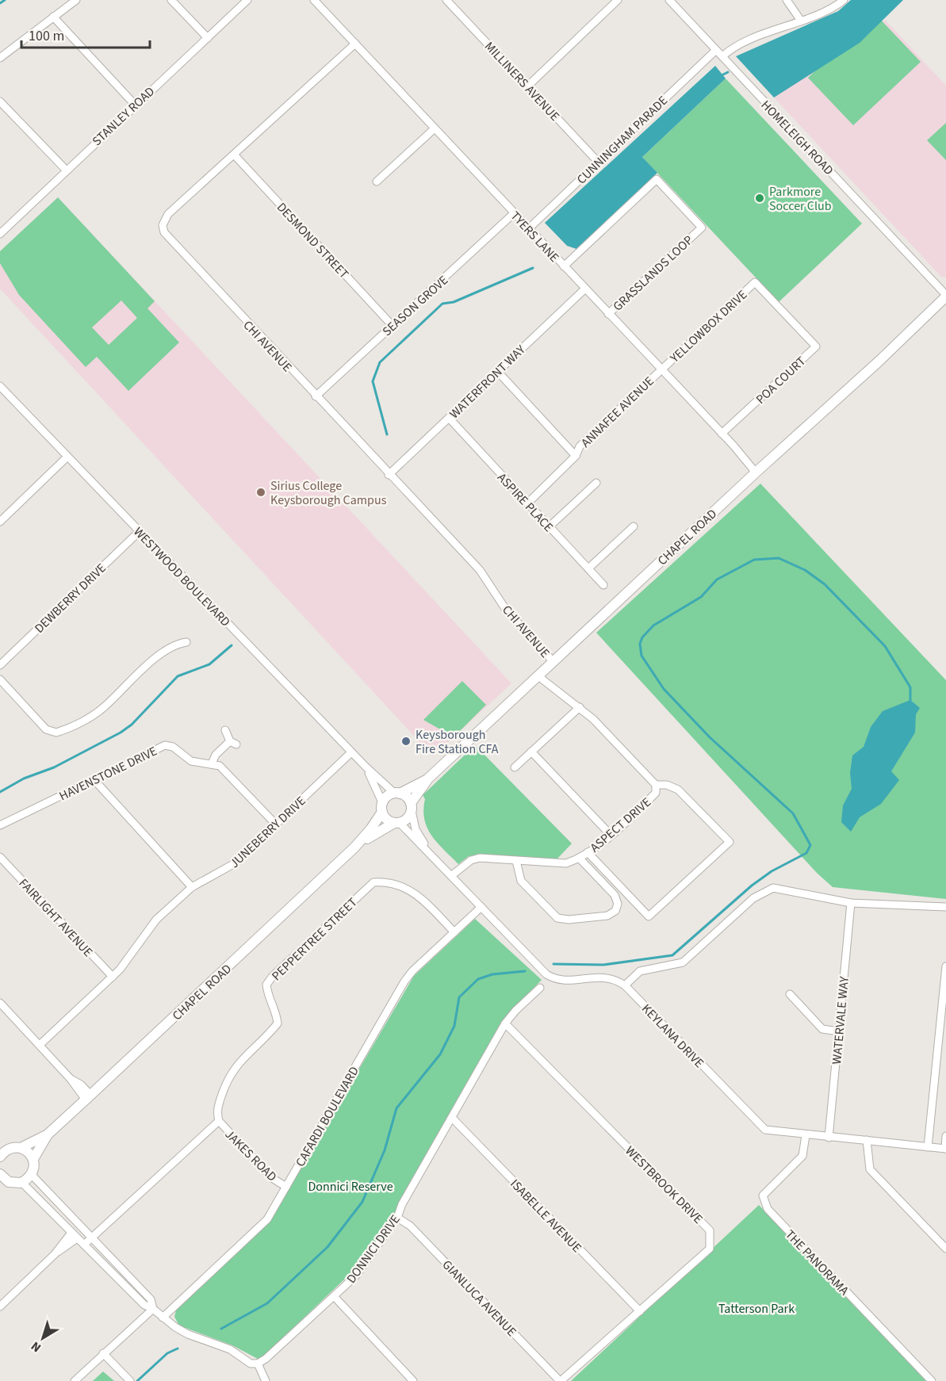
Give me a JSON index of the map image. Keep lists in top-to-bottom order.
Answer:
{
  "streets": {
    "main road": ["CHAPEL ROAD"],
    "street": [
      "MILLINERS AVENUE",
      "STANLEY ROAD",
      "HOMELEIGH ROAD",
      "CUNNINGHAM PARADE",
      "TYERS LANE",
      "DESMOND STREET",
      "GRASSLANDS LOOP",
      "SEASON GROVE",
      "YELLOWBOX DRIVE",
      "CHI AVENUE",
      "POA COURT",
      "WATERFRONT WAY",
      "ANNAFEE AVENUE",
      "ASPIRE PLACE",
      "WESTWOOD BOULEVARD",
      "DEWBERRY DRIVE",
      "HAVENSTONE DRIVE",
      "ASPECT DRIVE",
      "JUNEBERRY DRIVE",
      "FAIRLIGHT AVENUE",
      "PEPPERTREE STREET",
      "WATERVALE WAY",
      "KEYLANA DRIVE",
      "CAFARDI BOULEVARD",
      "JAKES ROAD",
      "WESTBROOK DRIVE",
      "ISABELLE AVENUE",
      "DONNICI DRIVE",
      "THE PANORAMA",
      "GIANLUCA AVENUE"
    ]
  },
  "crossings": [
    ["MILLINERS AVENUE", "CUNNINGHAM PARADE"],
    ["HOMELEIGH ROAD", "CUNNINGHAM PARADE"],
    ["HOMELEIGH ROAD", "CHAPEL ROAD"],
    ["CUNNINGHAM PARADE", "TYERS LANE"],
    ["TYERS LANE", "GRASSLANDS LOOP"],
    ["TYERS LANE", "SEASON GROVE"],
    ["TYERS LANE", "YELLOWBOX DRIVE"],
    ["TYERS LANE", "CHI AVENUE"],
    ["TYERS LANE", "POA COURT"],
    ["TYERS LANE", "WATERFRONT WAY"],
    ["TYERS LANE", "ANNAFEE AVENUE"],
    ["TYERS LANE", "CHAPEL ROAD"],
    ["DESMOND STREET", "SEASON GROVE"],
    ["DESMOND STREET", "CHI AVENUE"],
    ["SEASON GROVE", "CHI AVENUE"],
    ["YELLOWBOX DRIVE", "POA COURT"],
    ["YELLOWBOX DRIVE", "ANNAFEE AVENUE"],
    ["CHI AVENUE", "WATERFRONT WAY"],
    ["CHI AVENUE", "CHAPEL ROAD"],
    ["WATERFRONT WAY", "ASPIRE PLACE"],
    ["ANNAFEE AVENUE", "ASPIRE PLACE"],
    ["CHAPEL ROAD", "WESTWOOD BOULEVARD"],
    ["CHAPEL ROAD", "ASPECT DRIVE"],
    ["CHAPEL ROAD", "KEYLANA DRIVE"],
    ["WESTWOOD BOULEVARD", "DEWBERRY DRIVE"],
    ["WESTWOOD BOULEVARD", "JUNEBERRY DRIVE"],
    ["WESTWOOD BOULEVARD", "KEYLANA DRIVE"],
    ["HAVENSTONE DRIVE", "JUNEBERRY DRIVE"],
    ["ASPECT DRIVE", "KEYLANA DRIVE"],
    ["JUNEBERRY DRIVE", "FAIRLIGHT AVENUE"],
    ["PEPPERTREE STREET", "CAFARDI BOULEVARD"],
    ["PEPPERTREE STREET", "JAKES ROAD"],
    ["WATERVALE WAY", "KEYLANA DRIVE"],
    ["KEYLANA DRIVE", "CAFARDI BOULEVARD"],
    ["KEYLANA DRIVE", "THE PANORAMA"],
    ["CAFARDI BOULEVARD", "JAKES ROAD"],
    ["WESTBROOK DRIVE", "ISABELLE AVENUE"],
    ["WESTBROOK DRIVE", "DONNICI DRIVE"],
    ["WESTBROOK DRIVE", "GIANLUCA AVENUE"],
    ["ISABELLE AVENUE", "DONNICI DRIVE"],
    ["DONNICI DRIVE", "GIANLUCA AVENUE"]
  ],
  "parks": ["Donnici Reserve", "Tatterson Park"],
  "places": ["Parkmore Soccer Club", "Sirius College Keysborough Campus", "Keysborough Fire Station CFA"],
  "scale_bar": "100 m",
  "north": "bottom left"
}
